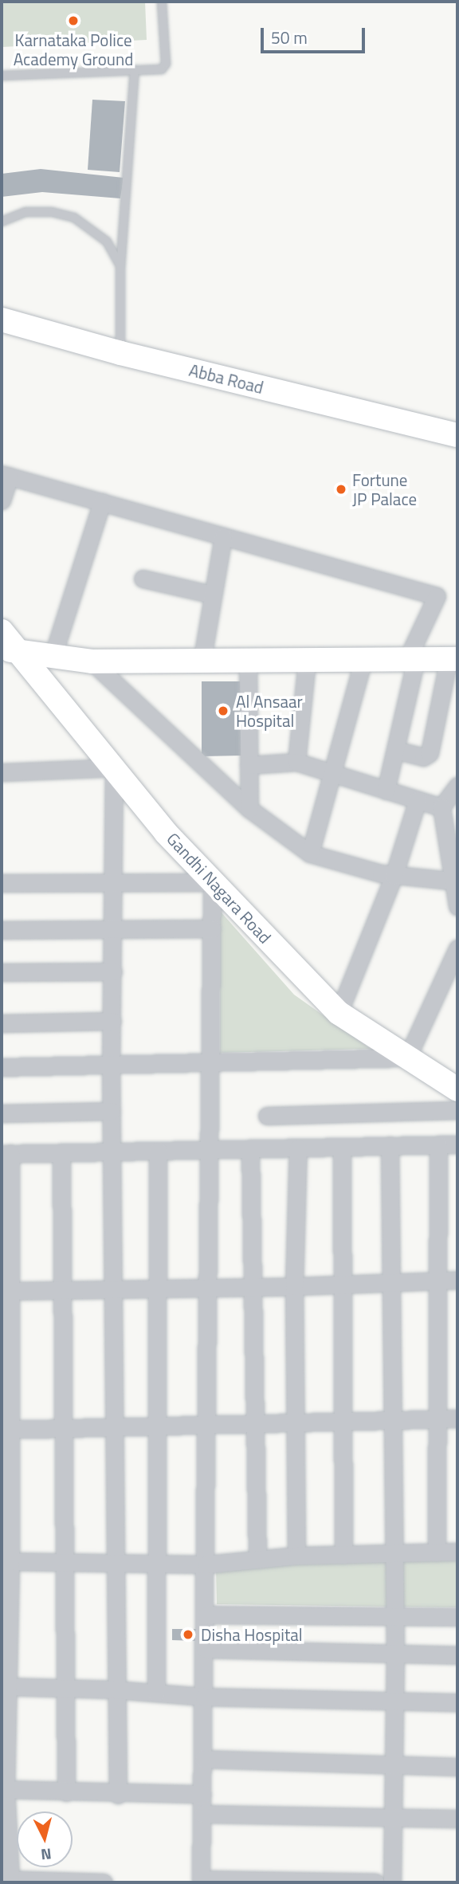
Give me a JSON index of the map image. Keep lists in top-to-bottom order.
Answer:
{
  "streets": {
    "main road": ["Abba Road", "Gandhi Nagara Road"]
  },
  "places": [
    "Karnataka Police Academy Ground",
    "Fortune JP Palace",
    "Al Ansaar Hospital",
    "Disha Hospital"
  ],
  "scale_bar": "50 m",
  "north": "bottom"
}
